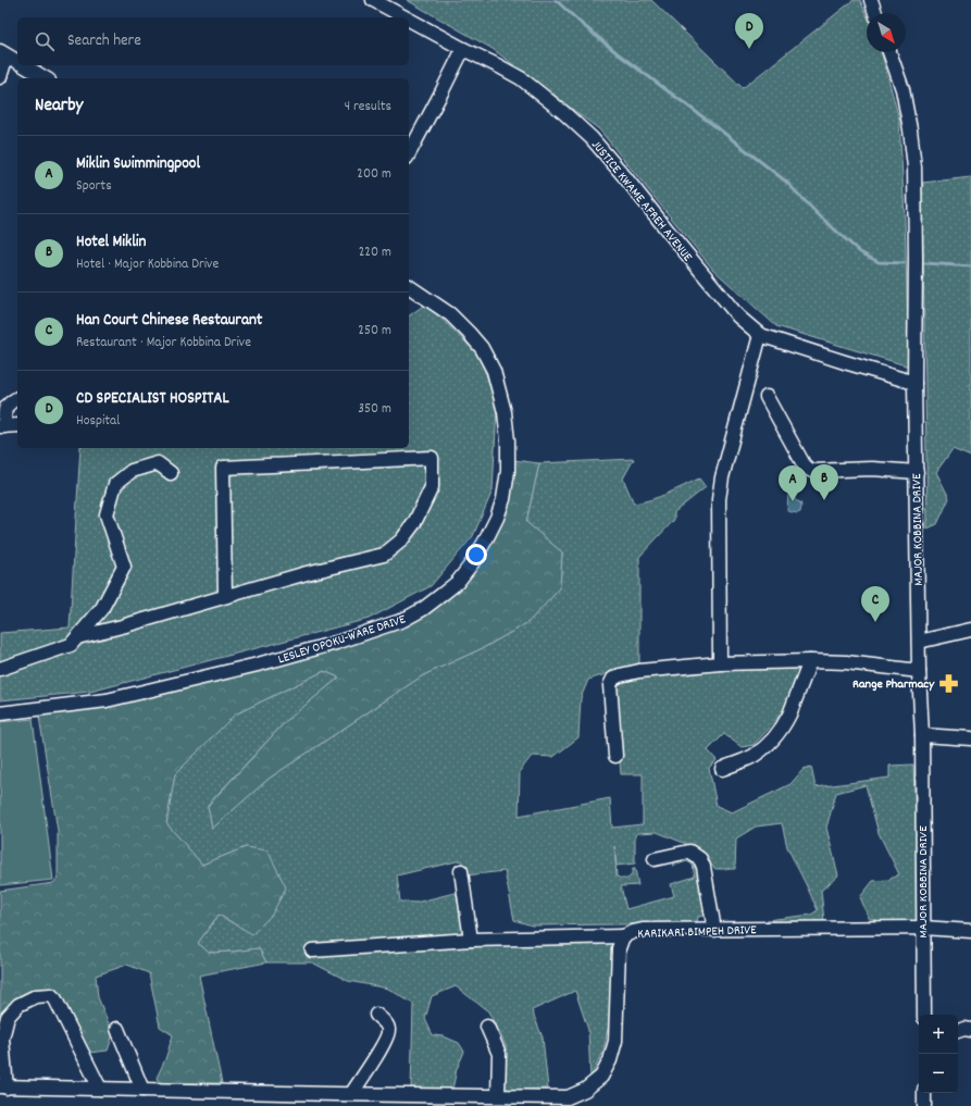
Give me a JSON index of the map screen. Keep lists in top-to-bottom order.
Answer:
{
  "streets": {
    "street": [
      "JUSTICE KWAME AFREH AVENUE",
      "MAJOR KOBBINA DRIVE",
      "LESLEY OPOKU-WARE DRIVE",
      "KARIKARI BIMPEH DRIVE"
    ]
  },
  "crossings": [
    ["JUSTICE KWAME AFREH AVENUE", "MAJOR KOBBINA DRIVE"],
    ["MAJOR KOBBINA DRIVE", "KARIKARI BIMPEH DRIVE"]
  ],
  "places": {
    "pharmacy": ["Range Pharmacy"]
  },
  "north": "bottom right",
  "page": {
    "pins": [
      "D",
      "B",
      "A",
      "C"
    ],
    "search": "Search here",
    "heading": ["Nearby", "4 results"],
    "list": [
      {
        "mark": "A",
        "name": "Miklin Swimmingpool",
        "note": "Sports",
        "value": "200 m"
      },
      {
        "mark": "B",
        "name": "Hotel Miklin",
        "note": "Hotel · Major Kobbina Drive",
        "value": "220 m"
      },
      {
        "mark": "C",
        "name": "Han Court Chinese Restaurant",
        "note": "Restaurant · Major Kobbina Drive",
        "value": "250 m"
      },
      {
        "mark": "D",
        "name": "CD SPECIALIST HOSPITAL",
        "note": "Hospital",
        "value": "350 m"
      }
    ],
    "map_buttons": ["+", "−"]
  }
}
